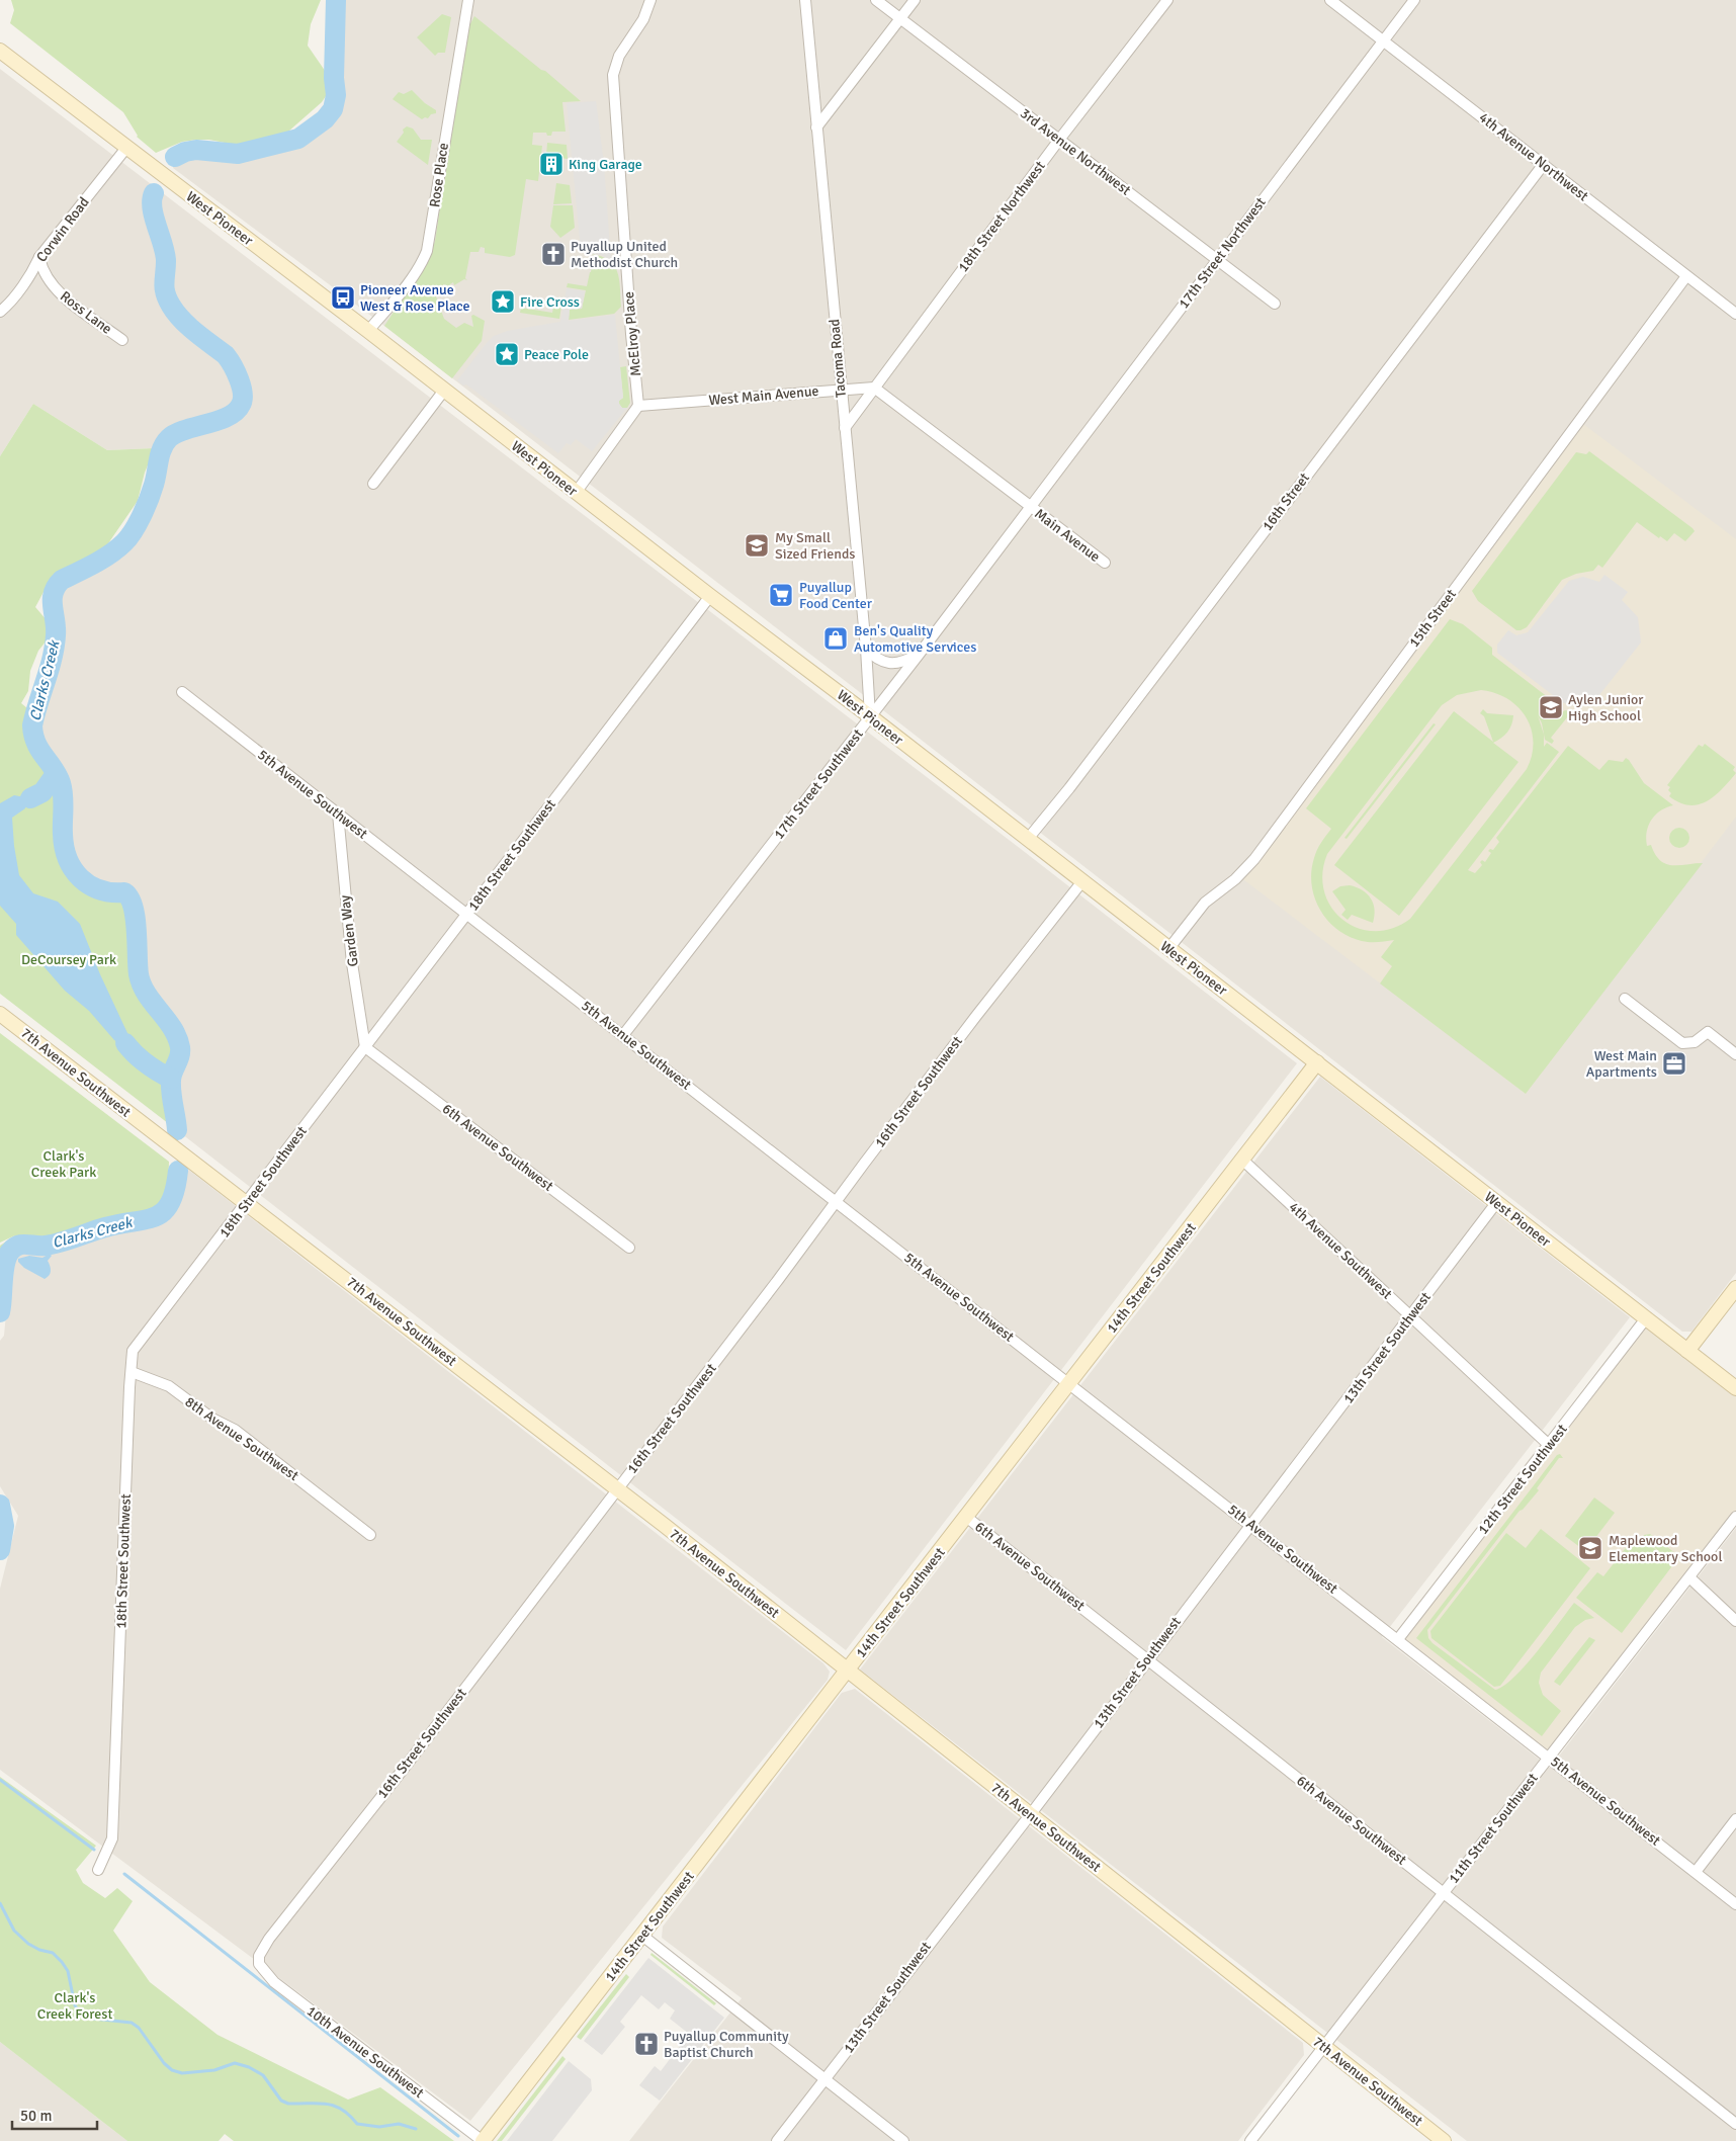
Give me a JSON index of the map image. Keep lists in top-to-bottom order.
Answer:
{
  "streets": {
    "street": [
      "3rd Avenue Northwest",
      "4th Avenue Northwest",
      "Rose Place",
      "18th Street Northwest",
      "West Pioneer",
      "Corwin Road",
      "17th Street Northwest",
      "Ross Lane",
      "McElroy Place",
      "Tacoma Road",
      "West Main Avenue",
      "16th Street",
      "Main Avenue",
      "15th Street",
      "17th Street Southwest",
      "5th Avenue Southwest",
      "18th Street Southwest",
      "Garden Way",
      "7th Avenue Southwest",
      "16th Street Southwest",
      "6th Avenue Southwest",
      "4th Avenue Southwest",
      "14th Street Southwest",
      "13th Street Southwest",
      "8th Avenue Southwest",
      "12th Street Southwest",
      "11th Street Southwest",
      "10th Avenue Southwest"
    ]
  },
  "crossings": [
    ["3rd Avenue Northwest", "18th Street Northwest"],
    ["3rd Avenue Northwest", "17th Street Northwest"],
    ["4th Avenue Northwest", "17th Street Northwest"],
    ["4th Avenue Northwest", "16th Street"],
    ["4th Avenue Northwest", "15th Street"],
    ["Rose Place", "West Pioneer"],
    ["18th Street Northwest", "Tacoma Road"],
    ["18th Street Northwest", "West Main Avenue"],
    ["West Pioneer", "Corwin Road"],
    ["West Pioneer", "Tacoma Road"],
    ["West Pioneer", "16th Street"],
    ["West Pioneer", "15th Street"],
    ["West Pioneer", "17th Street Southwest"],
    ["West Pioneer", "18th Street Southwest"],
    ["West Pioneer", "16th Street Southwest"],
    ["West Pioneer", "14th Street Southwest"],
    ["West Pioneer", "13th Street Southwest"],
    ["West Pioneer", "12th Street Southwest"],
    ["Corwin Road", "Ross Lane"],
    ["17th Street Northwest", "Main Avenue"],
    ["17th Street Northwest", "17th Street Southwest"],
    ["McElroy Place", "West Main Avenue"],
    ["Tacoma Road", "West Main Avenue"],
    ["Tacoma Road", "17th Street Southwest"],
    ["Main Avenue", "17th Street Southwest"],
    ["17th Street Southwest", "5th Avenue Southwest"],
    ["5th Avenue Southwest", "18th Street Southwest"],
    ["5th Avenue Southwest", "Garden Way"],
    ["5th Avenue Southwest", "16th Street Southwest"],
    ["5th Avenue Southwest", "14th Street Southwest"],
    ["5th Avenue Southwest", "13th Street Southwest"],
    ["5th Avenue Southwest", "12th Street Southwest"],
    ["5th Avenue Southwest", "11th Street Southwest"],
    ["18th Street Southwest", "Garden Way"],
    ["18th Street Southwest", "7th Avenue Southwest"],
    ["18th Street Southwest", "6th Avenue Southwest"],
    ["18th Street Southwest", "8th Avenue Southwest"],
    ["Garden Way", "6th Avenue Southwest"],
    ["7th Avenue Southwest", "16th Street Southwest"],
    ["7th Avenue Southwest", "14th Street Southwest"],
    ["7th Avenue Southwest", "13th Street Southwest"],
    ["7th Avenue Southwest", "11th Street Southwest"],
    ["16th Street Southwest", "10th Avenue Southwest"],
    ["6th Avenue Southwest", "14th Street Southwest"],
    ["6th Avenue Southwest", "13th Street Southwest"],
    ["6th Avenue Southwest", "11th Street Southwest"],
    ["4th Avenue Southwest", "14th Street Southwest"],
    ["4th Avenue Southwest", "13th Street Southwest"],
    ["4th Avenue Southwest", "12th Street Southwest"],
    ["14th Street Southwest", "10th Avenue Southwest"]
  ],
  "water": ["Clarks Creek"],
  "parks": ["DeCoursey Park", "Clark's Creek Park", "Clark's Creek Forest"],
  "places": {
    "building": ["King Garage"],
    "church": ["Puyallup United Methodist Church", "Puyallup Community Baptist Church"],
    "bus stop": ["Pioneer Avenue West & Rose Place"],
    "place": ["Fire Cross", "Peace Pole"],
    "school or university": ["My Small Sized Friends", "Aylen Junior High School", "Maplewood Elementary School"],
    "supermarket": ["Puyallup Food Center"],
    "shop": ["Ben's Quality Automotive Services"],
    "office": ["West Main Apartments"]
  },
  "scale_bar": "50 m"
}
